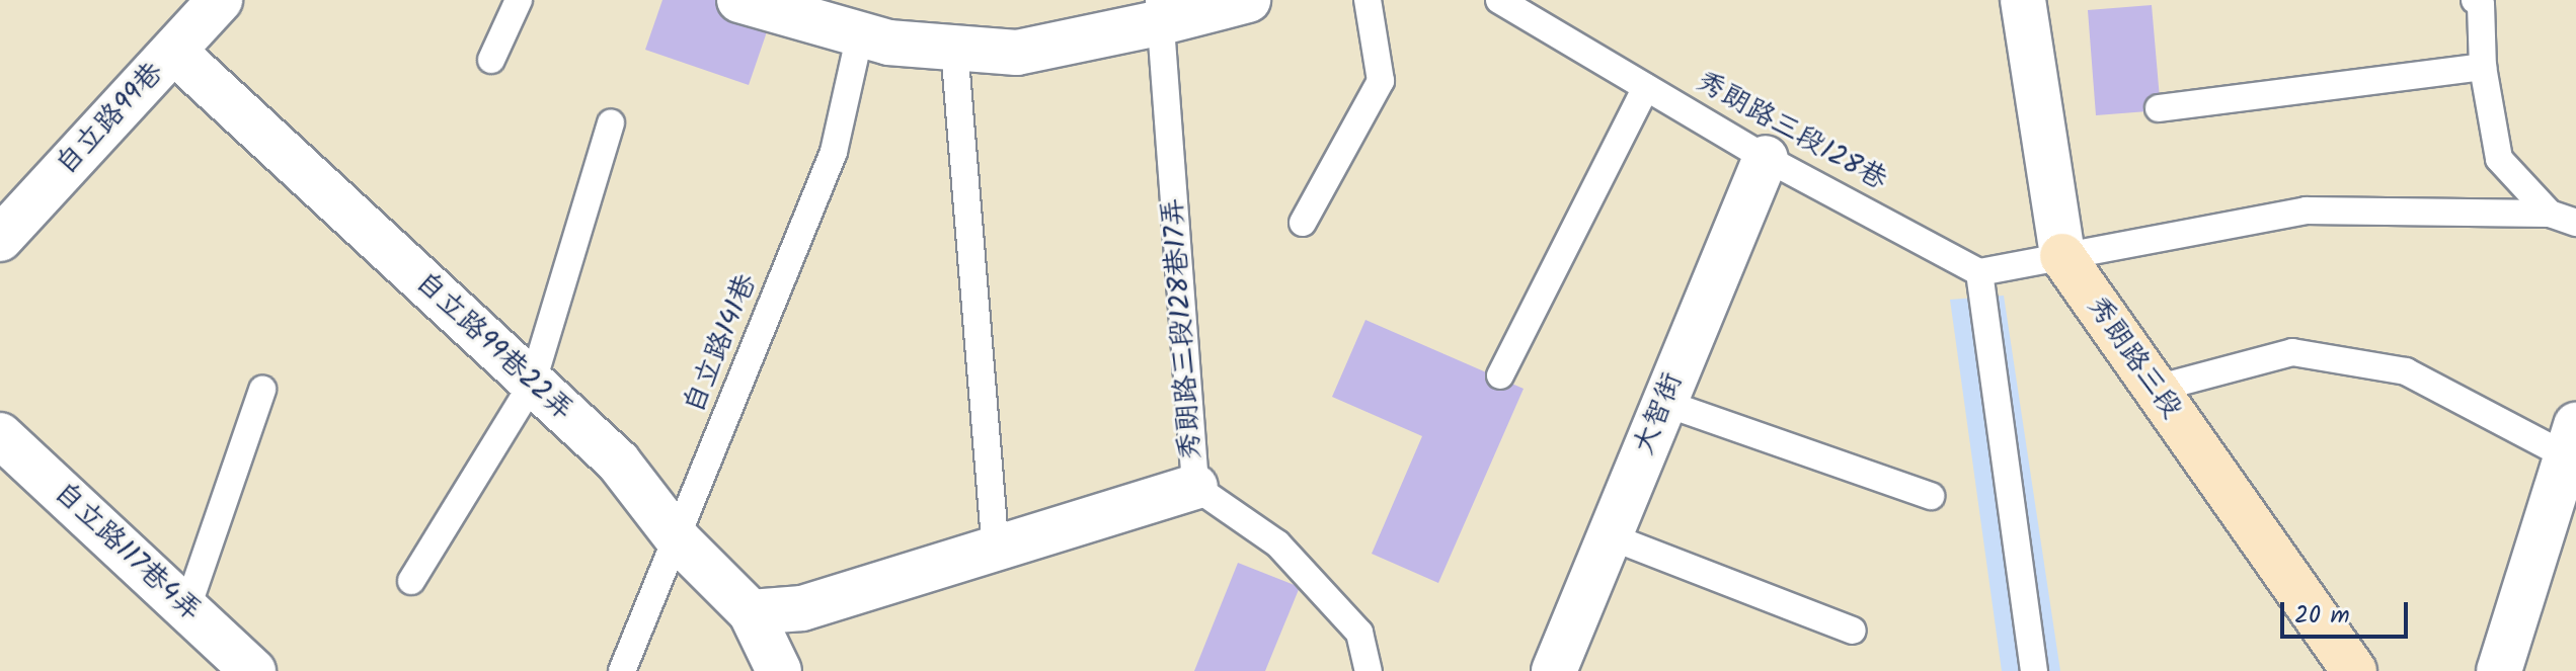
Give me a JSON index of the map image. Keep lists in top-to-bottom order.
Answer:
{
  "streets": {
    "street": [
      "自立路99巷",
      "秀朗路三段128巷17弄",
      "自立路99巷22弄",
      "秀朗路三段",
      "大智街",
      "自立路117巷4弄"
    ],
    "lane": ["秀朗路三段128巷", "自立路141巷"]
  },
  "crossings": [
    ["自立路99巷", "自立路99巷22弄"],
    ["秀朗路三段128巷", "大智街"],
    ["秀朗路三段128巷17弄", "自立路99巷22弄"],
    ["自立路141巷", "自立路99巷22弄"]
  ],
  "scale_bar": "20 m"
}
